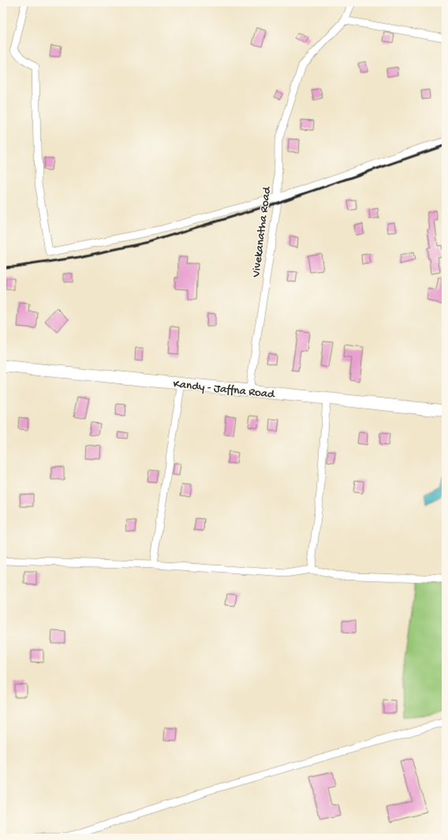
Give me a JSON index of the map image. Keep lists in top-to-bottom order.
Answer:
{
  "streets": {
    "highway": ["Kandy - Jaffna Road"],
    "street": ["Vivekanatha Road"]
  },
  "crossings": [
    ["Vivekanatha Road", "Kandy - Jaffna Road"]
  ]
}
